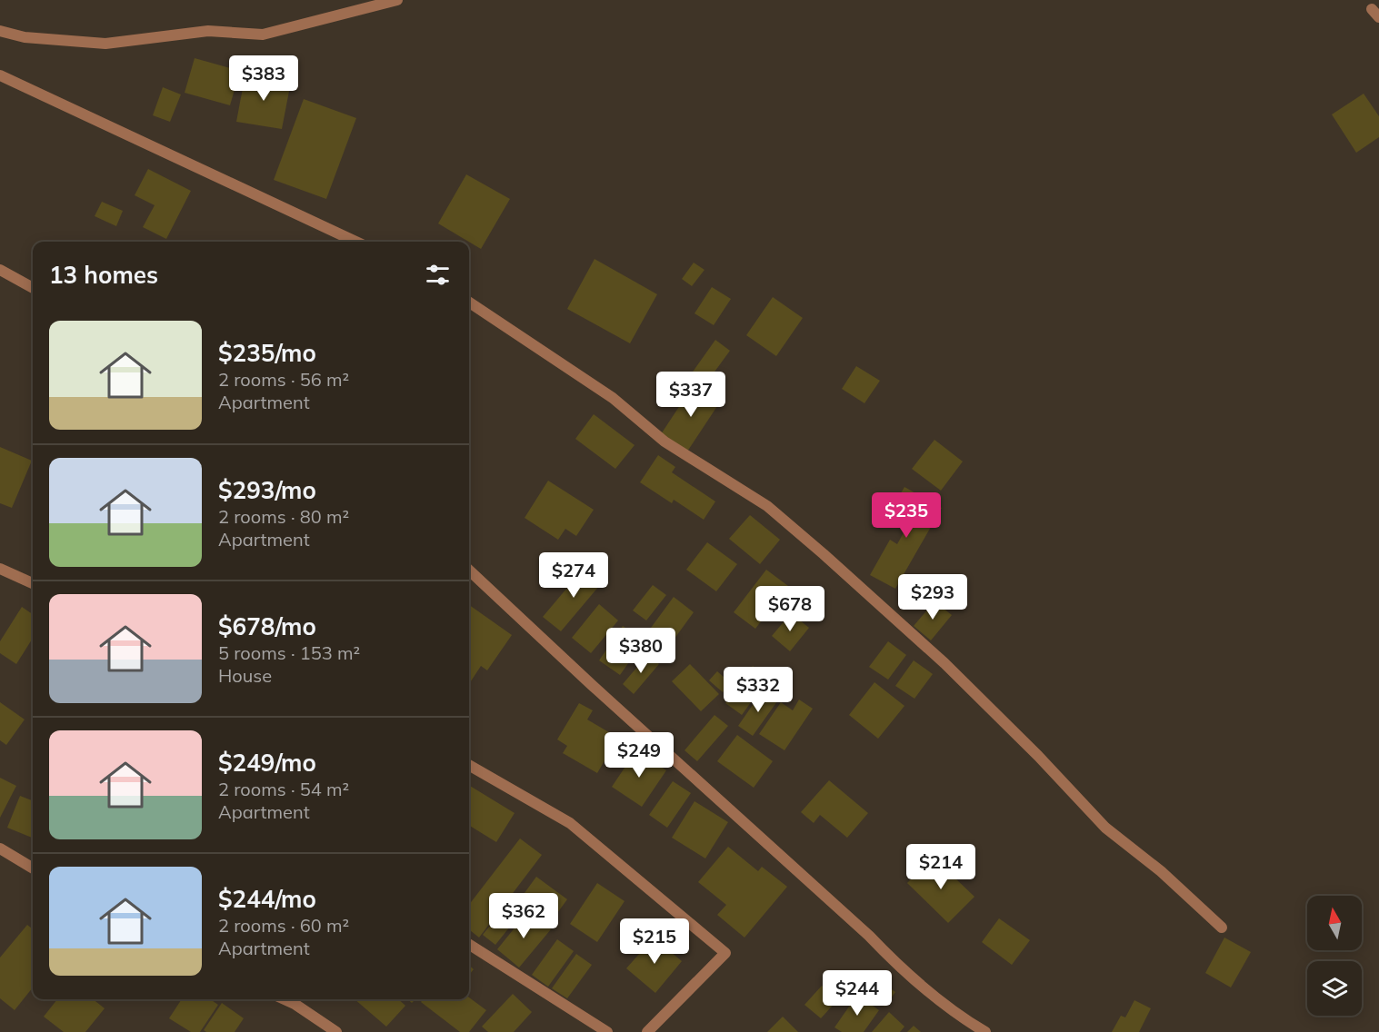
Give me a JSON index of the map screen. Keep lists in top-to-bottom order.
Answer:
{
  "north": "top",
  "page": {
    "price": [
      "$383",
      "$337",
      "$235",
      "$274",
      "$293",
      "$678",
      "$380",
      "$332",
      "$249",
      "$214",
      "$362",
      "$215",
      "$244"
    ],
    "heading": "13 homes",
    "list": [
      {
        "name": "$235/mo",
        "note": "2 rooms · 56 m² · Apartment"
      },
      {
        "name": "$293/mo",
        "note": "2 rooms · 80 m² · Apartment"
      },
      {
        "name": "$678/mo",
        "note": "5 rooms · 153 m² · House"
      },
      {
        "name": "$249/mo",
        "note": "2 rooms · 54 m² · Apartment"
      },
      {
        "name": "$244/mo",
        "note": "2 rooms · 60 m² · Apartment"
      }
    ]
  }
}
